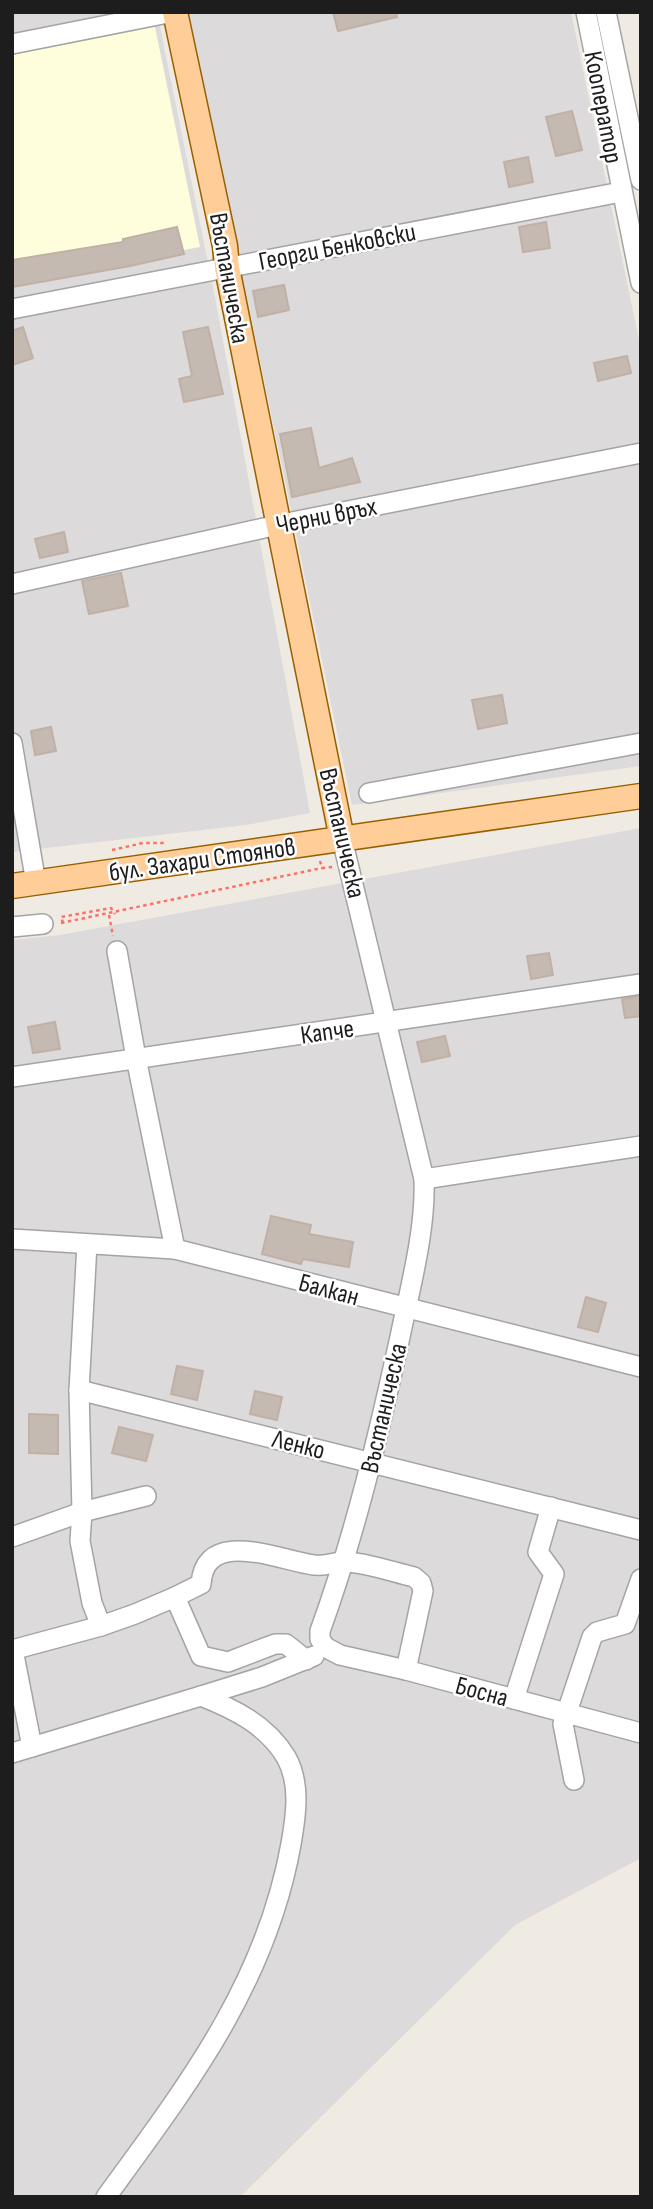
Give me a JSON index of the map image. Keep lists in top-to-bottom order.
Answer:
{
  "streets": {
    "main road": ["Въстаническа", "бул. Захари Стоянов"],
    "street": [
      "Кооператор",
      "Георги Бенковски",
      "Черни връх",
      "Капче",
      "Балкан",
      "Ленко",
      "Босна"
    ]
  },
  "crossings": [
    ["Кооператор", "Георги Бенковски"],
    ["Георги Бенковски", "Въстаническа"],
    ["Въстаническа", "Черни връх"],
    ["Въстаническа", "бул. Захари Стоянов"],
    ["Въстаническа", "Капче"],
    ["Въстаническа", "Балкан"],
    ["Въстаническа", "Ленко"],
    ["Въстаническа", "Босна"]
  ]
}
